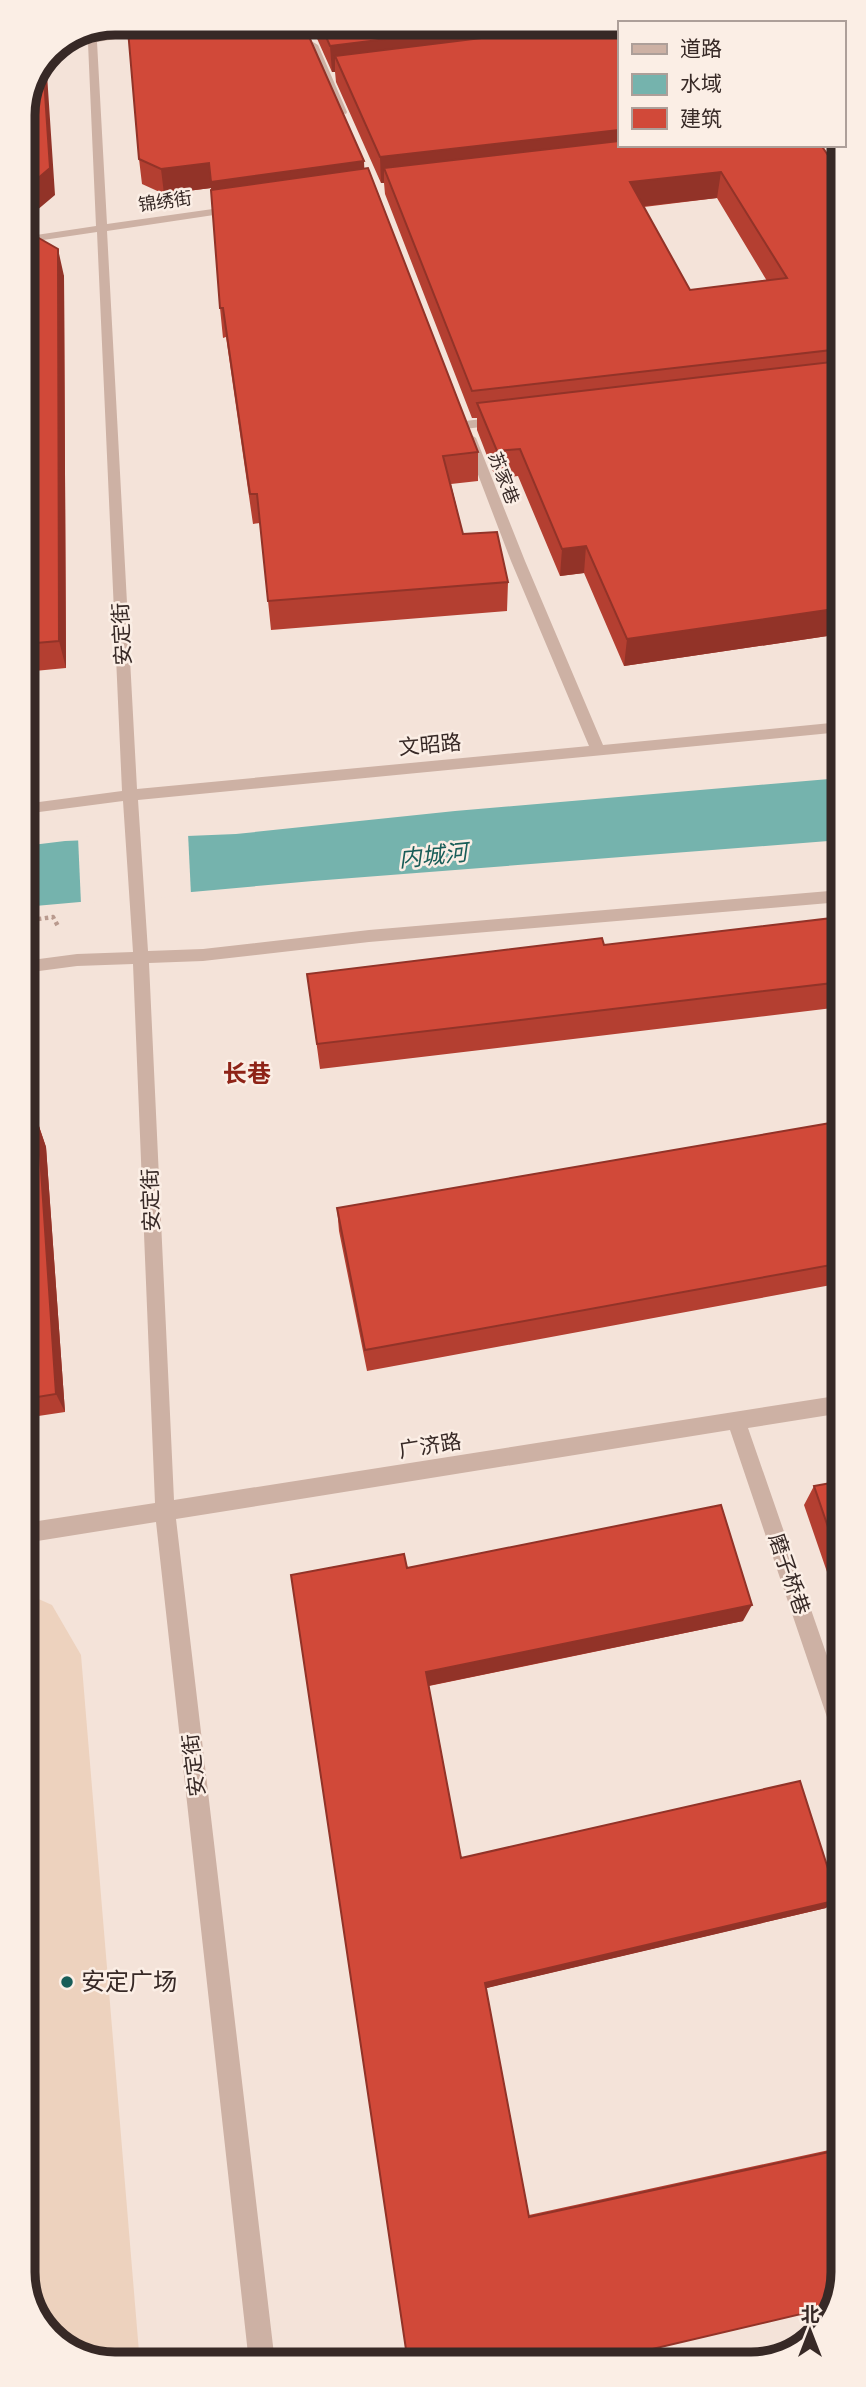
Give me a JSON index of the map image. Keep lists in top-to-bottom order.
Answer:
{
  "streets": {
    "street": [
      "锦绣街",
      "苏家巷",
      "安定街",
      "文昭路",
      "广济路",
      "磨子桥巷"
    ]
  },
  "crossings": [
    ["锦绣街", "安定街"],
    ["苏家巷", "文昭路"],
    ["安定街", "文昭路"],
    ["安定街", "广济路"],
    ["广济路", "磨子桥巷"]
  ],
  "districts": ["长巷"],
  "water": ["内城河"],
  "places": ["安定广场"],
  "legend": ["道路", "水域", "建筑"],
  "north": "top"
}
